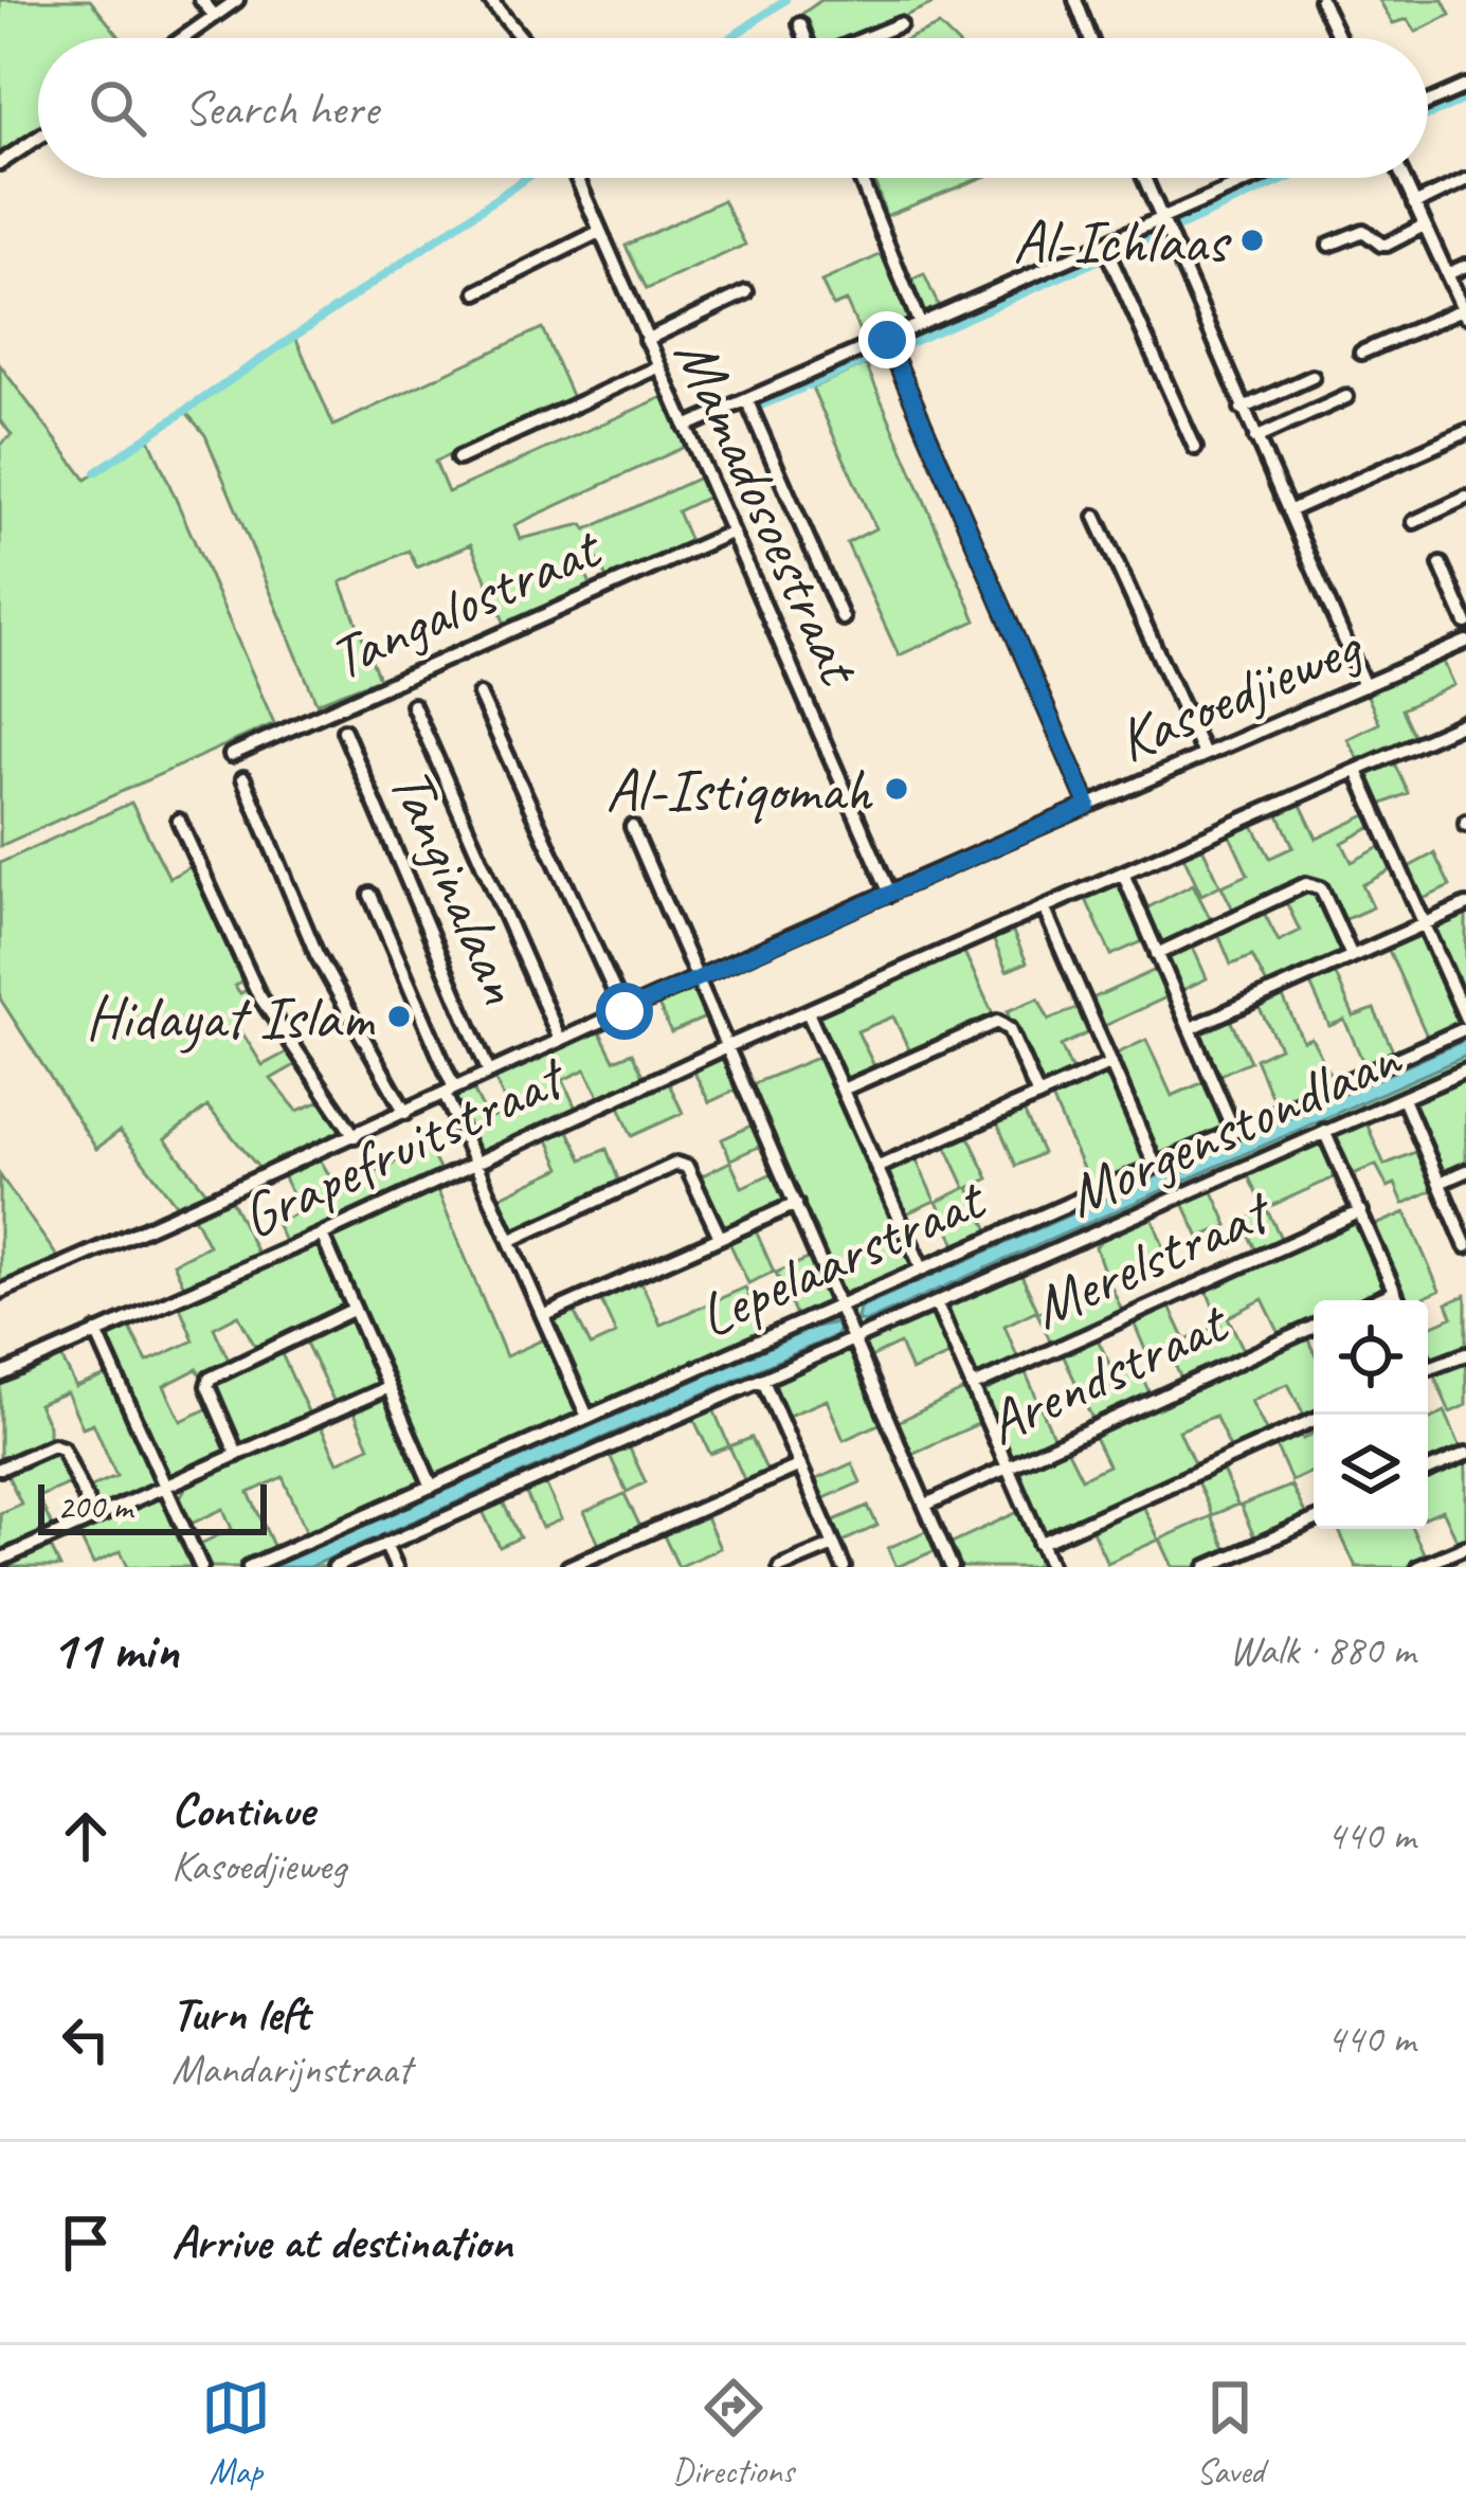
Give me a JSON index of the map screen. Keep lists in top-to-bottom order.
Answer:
{
  "streets": {
    "street": [
      "Mamadosoestraat",
      "Tangalostraat",
      "Kasoedjieweg",
      "Tanginalaan",
      "Morgenstondlaan",
      "Grapefruitstraat",
      "Lepelaarstraat",
      "Merelstraat",
      "Arendstraat"
    ]
  },
  "crossings": [
    ["Mamadosoestraat", "Tangalostraat"],
    ["Mamadosoestraat", "Kasoedjieweg"],
    ["Kasoedjieweg", "Tanginalaan"]
  ],
  "places": ["Al-Ichlaas", "Al-Istiqomah", "Hidayat Islam"],
  "scale_bar": "200 m",
  "page": {
    "search": "Search here",
    "scale": "200 m",
    "heading": ["11 min", "Walk · 880 m"],
    "list": [
      ["Continue", "Kasoedjieweg", "440 m"],
      ["Turn left", "Mandarijnstraat", "440 m"],
      "Arrive at destination"
    ],
    "nav": ["Map", "Directions", "Saved"]
  }
}
